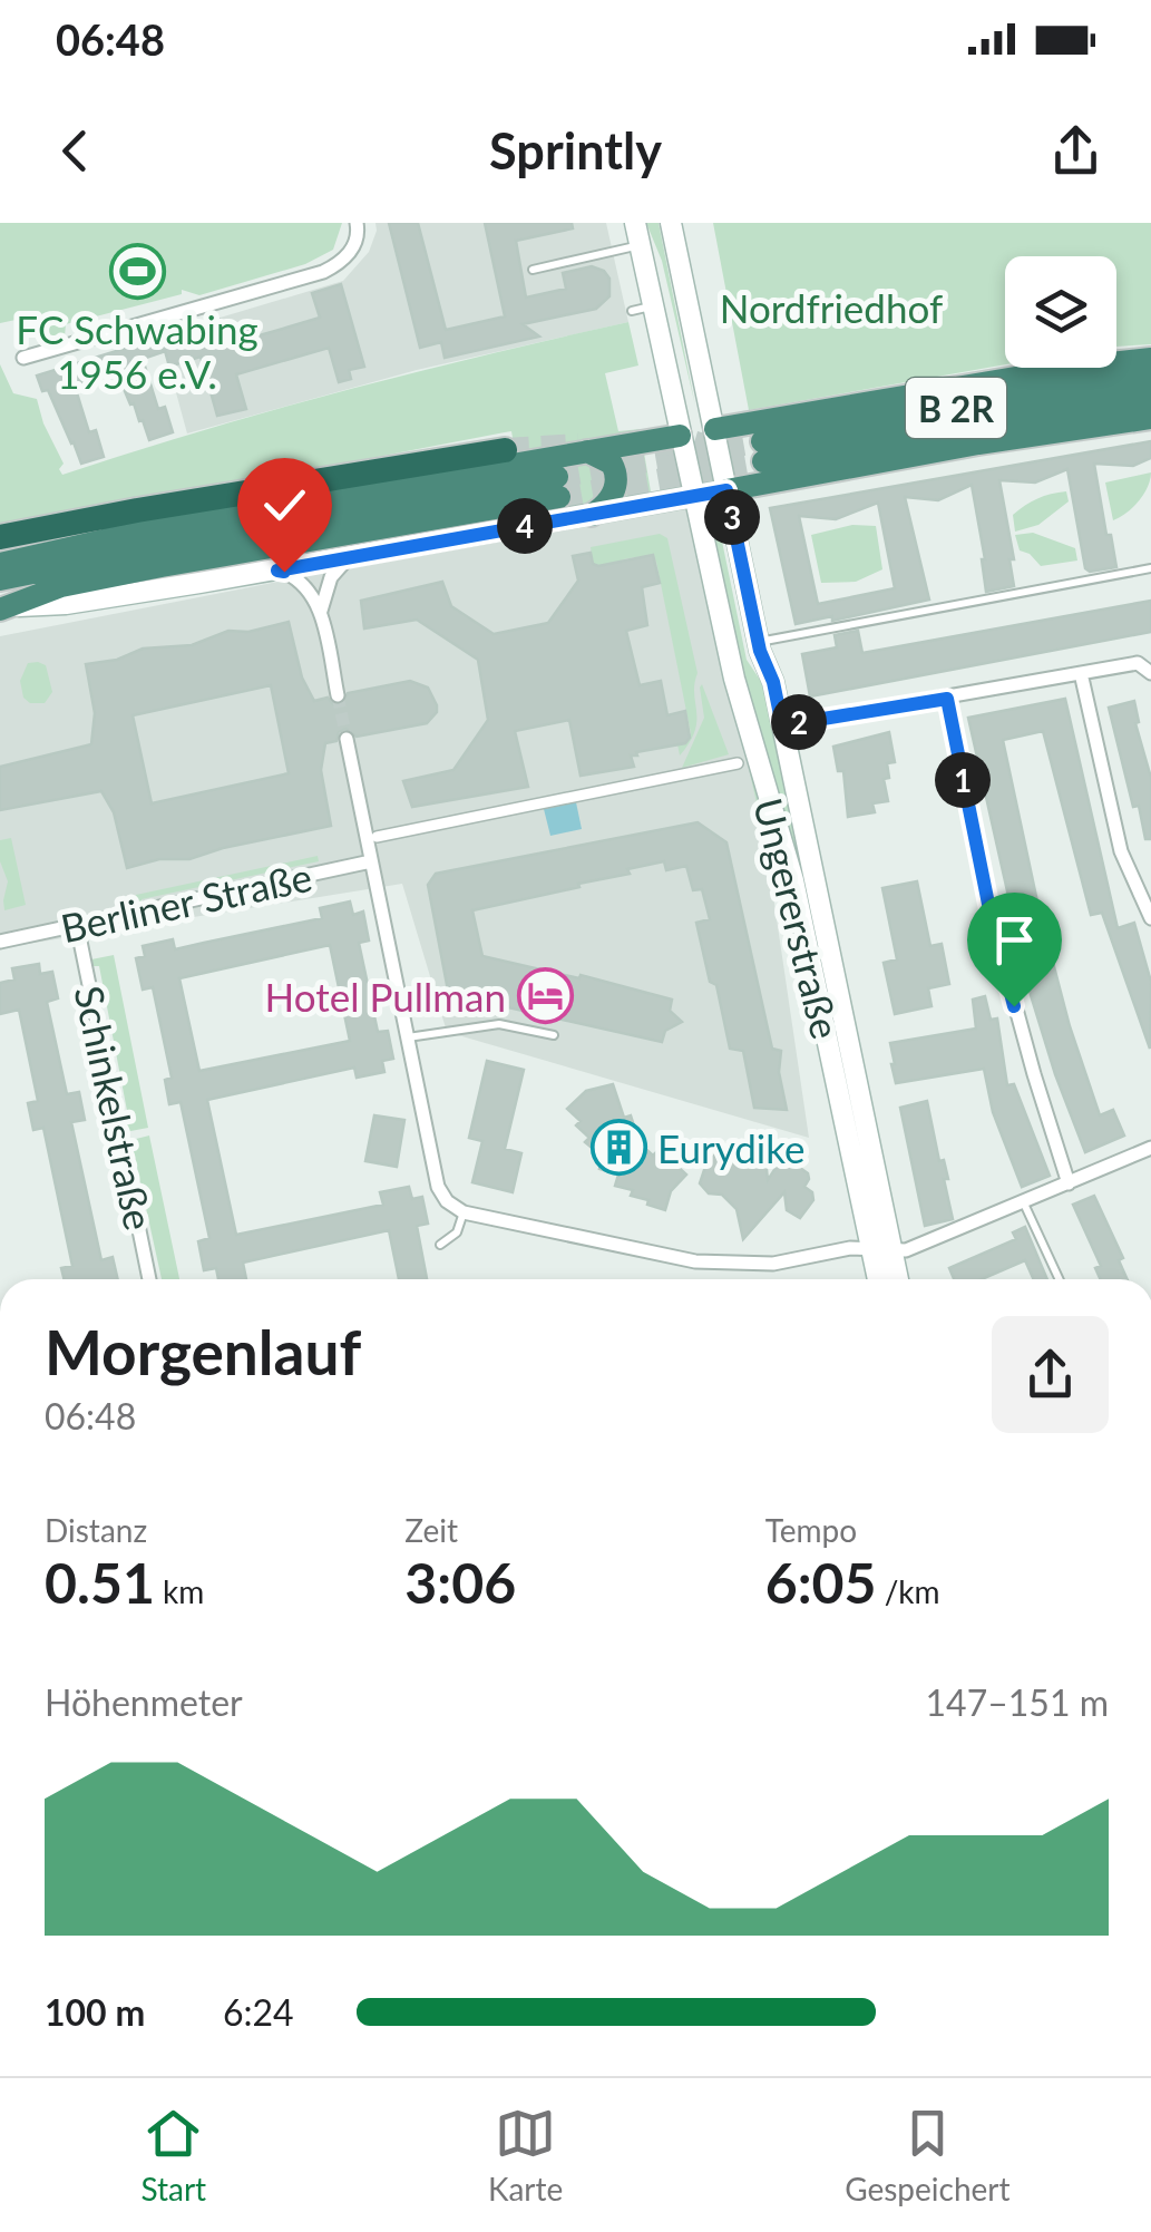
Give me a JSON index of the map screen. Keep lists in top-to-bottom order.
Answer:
{
  "streets": {
    "highway": ["B 2R"],
    "main road": ["Ungererstraße"],
    "street": ["Berliner Straße", "Schinkelstraße"]
  },
  "crossings": [
    ["Berliner Straße", "Schinkelstraße"]
  ],
  "parks": ["Nordfriedhof"],
  "places": {
    "sports": ["FC Schwabing 1956 e.V."],
    "hotel": ["Hotel Pullman"],
    "building": ["Eurydike"]
  },
  "page": {
    "status": "06:48",
    "header": "Sprintly",
    "pins": [
      "3",
      "4",
      "2",
      "1"
    ],
    "heading": ["Morgenlauf", "06:48"],
    "stats": [
      ["Distanz", "0.51 km"],
      ["Zeit", "3:06"],
      ["Tempo", "6:05 /km"]
    ],
    "chart": ["Höhenmeter", "147–151 m"],
    "list": [
      {
        "name": "100 m",
        "note": "6:24"
      }
    ],
    "tabs": ["Start", "Karte", "Gespeichert"]
  }
}
